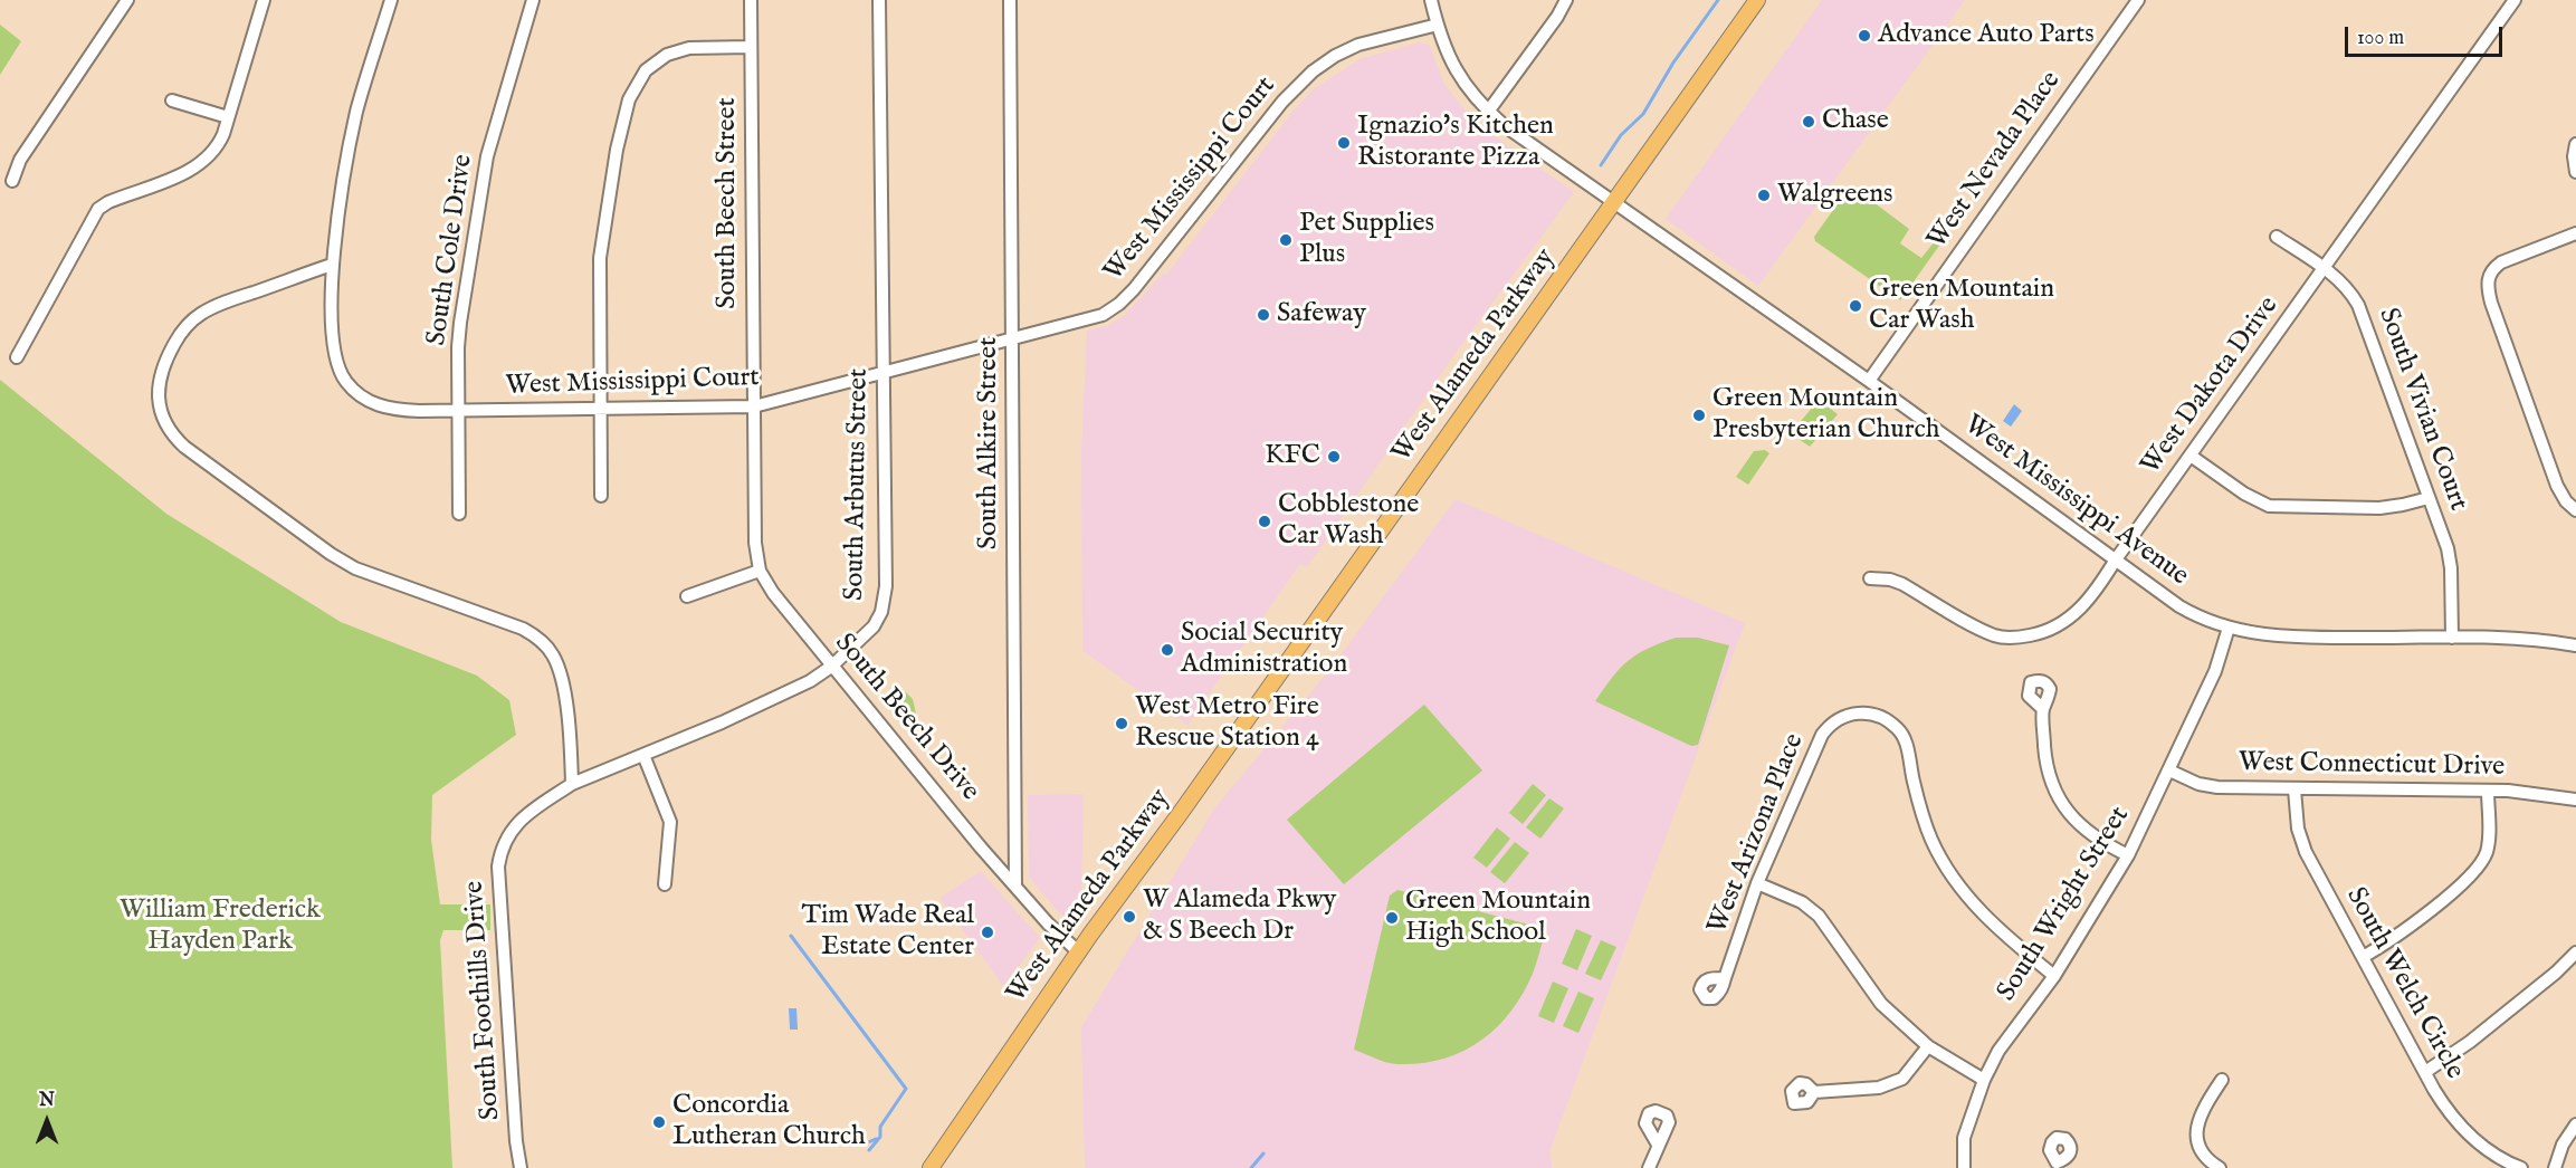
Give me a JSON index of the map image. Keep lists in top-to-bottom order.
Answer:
{
  "streets": {
    "main road": ["West Alameda Parkway"],
    "street": [
      "West Nevada Place",
      "West Mississippi Court",
      "South Beech Street",
      "South Cole Drive",
      "West Dakota Drive",
      "South Vivian Court",
      "South Alkire Street",
      "South Arbutus Street",
      "West Mississippi Avenue",
      "South Beech Drive",
      "West Connecticut Drive",
      "West Arizona Place",
      "South Wright Street",
      "South Welch Circle",
      "South Foothills Drive"
    ]
  },
  "crossings": [
    ["West Nevada Place", "West Mississippi Avenue"],
    ["West Mississippi Court", "South Beech Street"],
    ["West Mississippi Court", "South Cole Drive"],
    ["West Mississippi Court", "South Alkire Street"],
    ["West Mississippi Court", "South Arbutus Street"],
    ["West Mississippi Court", "West Mississippi Avenue"],
    ["West Mississippi Court", "South Beech Drive"],
    ["South Beech Street", "South Beech Drive"],
    ["West Alameda Parkway", "West Mississippi Avenue"],
    ["West Alameda Parkway", "South Beech Drive"],
    ["West Dakota Drive", "South Vivian Court"],
    ["West Dakota Drive", "West Mississippi Avenue"],
    ["South Vivian Court", "West Mississippi Avenue"],
    ["South Alkire Street", "South Beech Drive"],
    ["South Arbutus Street", "South Beech Drive"],
    ["South Arbutus Street", "South Foothills Drive"],
    ["West Mississippi Avenue", "South Wright Street"],
    ["West Connecticut Drive", "South Wright Street"],
    ["West Connecticut Drive", "South Welch Circle"],
    ["West Arizona Place", "South Wright Street"]
  ],
  "parks": ["William Frederick Hayden Park"],
  "places": [
    "Advance Auto Parts",
    "Chase",
    "Ignazio's Kitchen Ristorante Pizza",
    "Walgreens",
    "Pet Supplies Plus",
    "Green Mountain Car Wash",
    "Safeway",
    "Green Mountain Presbyterian Church",
    "KFC",
    "Cobblestone Car Wash",
    "Social Security Administration",
    "West Metro Fire Rescue Station 4",
    "W Alameda Pkwy & S Beech Dr",
    "Green Mountain High School",
    "Tim Wade Real Estate Center",
    "Concordia Lutheran Church"
  ],
  "scale_bar": "100 m",
  "north": "top"
}
